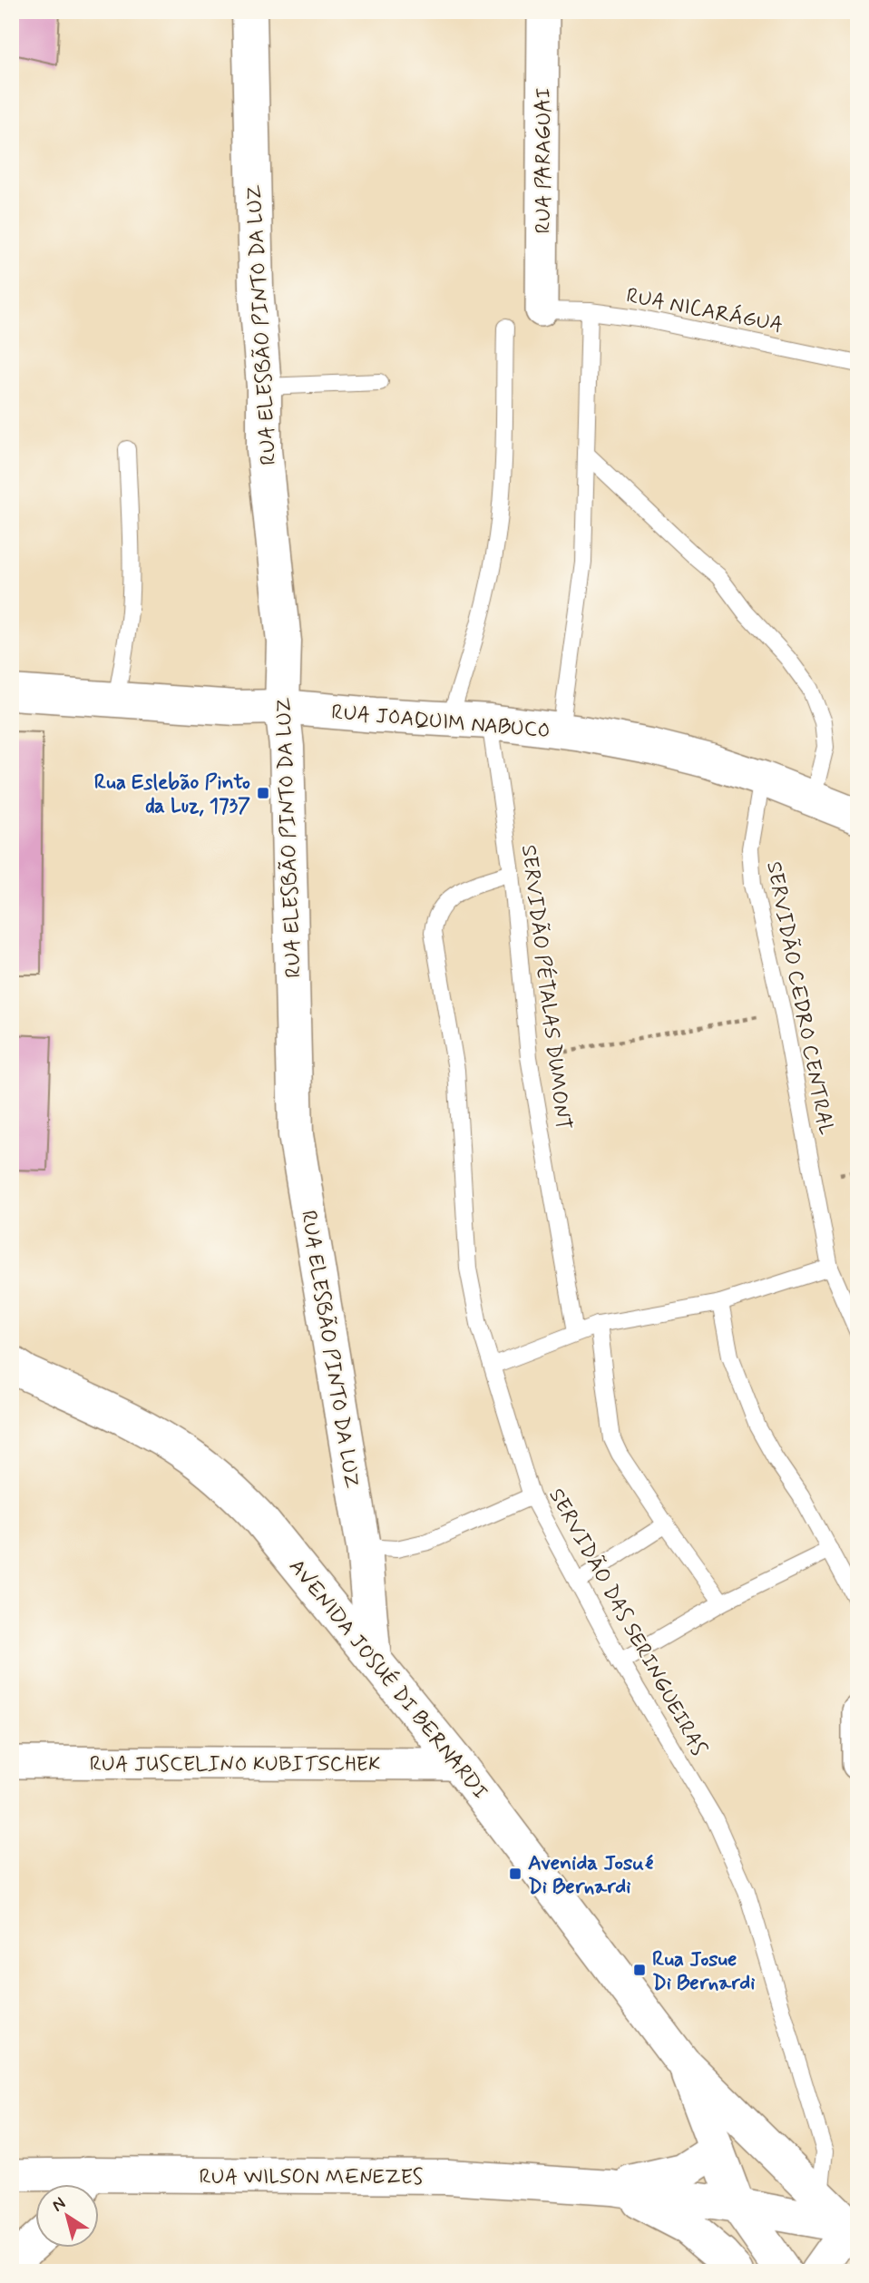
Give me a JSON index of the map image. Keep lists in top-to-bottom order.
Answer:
{
  "streets": {
    "main road": [
      "RUA ELESBÃO PINTO DA LUZ",
      "RUA JOAQUIM NABUCO",
      "AVENIDA JOSUÉ DI BERNARDI",
      "RUA WILSON MENEZES"
    ],
    "street": ["RUA PARAGUAI", "RUA JUSCELINO KUBITSCHEK"],
    "lane": [
      "RUA NICARÁGUA",
      "SERVIDÃO PÉTALAS DUMONT",
      "SERVIDÃO CEDRO CENTRAL",
      "SERVIDÃO DAS SERINGUEIRAS"
    ]
  },
  "crossings": [
    ["RUA PARAGUAI", "RUA NICARÁGUA"],
    ["RUA ELESBÃO PINTO DA LUZ", "RUA JOAQUIM NABUCO"],
    ["RUA ELESBÃO PINTO DA LUZ", "AVENIDA JOSUÉ DI BERNARDI"],
    ["RUA JOAQUIM NABUCO", "SERVIDÃO PÉTALAS DUMONT"],
    ["RUA JOAQUIM NABUCO", "SERVIDÃO CEDRO CENTRAL"],
    ["SERVIDÃO PÉTALAS DUMONT", "SERVIDÃO DAS SERINGUEIRAS"],
    ["SERVIDÃO DAS SERINGUEIRAS", "AVENIDA JOSUÉ DI BERNARDI"],
    ["AVENIDA JOSUÉ DI BERNARDI", "RUA JUSCELINO KUBITSCHEK"],
    ["AVENIDA JOSUÉ DI BERNARDI", "RUA WILSON MENEZES"]
  ],
  "places": {
    "transit": ["Rua Eslebão Pinto da Luz, 1737", "Avenida Josué Di Bernardi", "Rua Josue Di Bernardi"]
  },
  "north": "top left"
}
